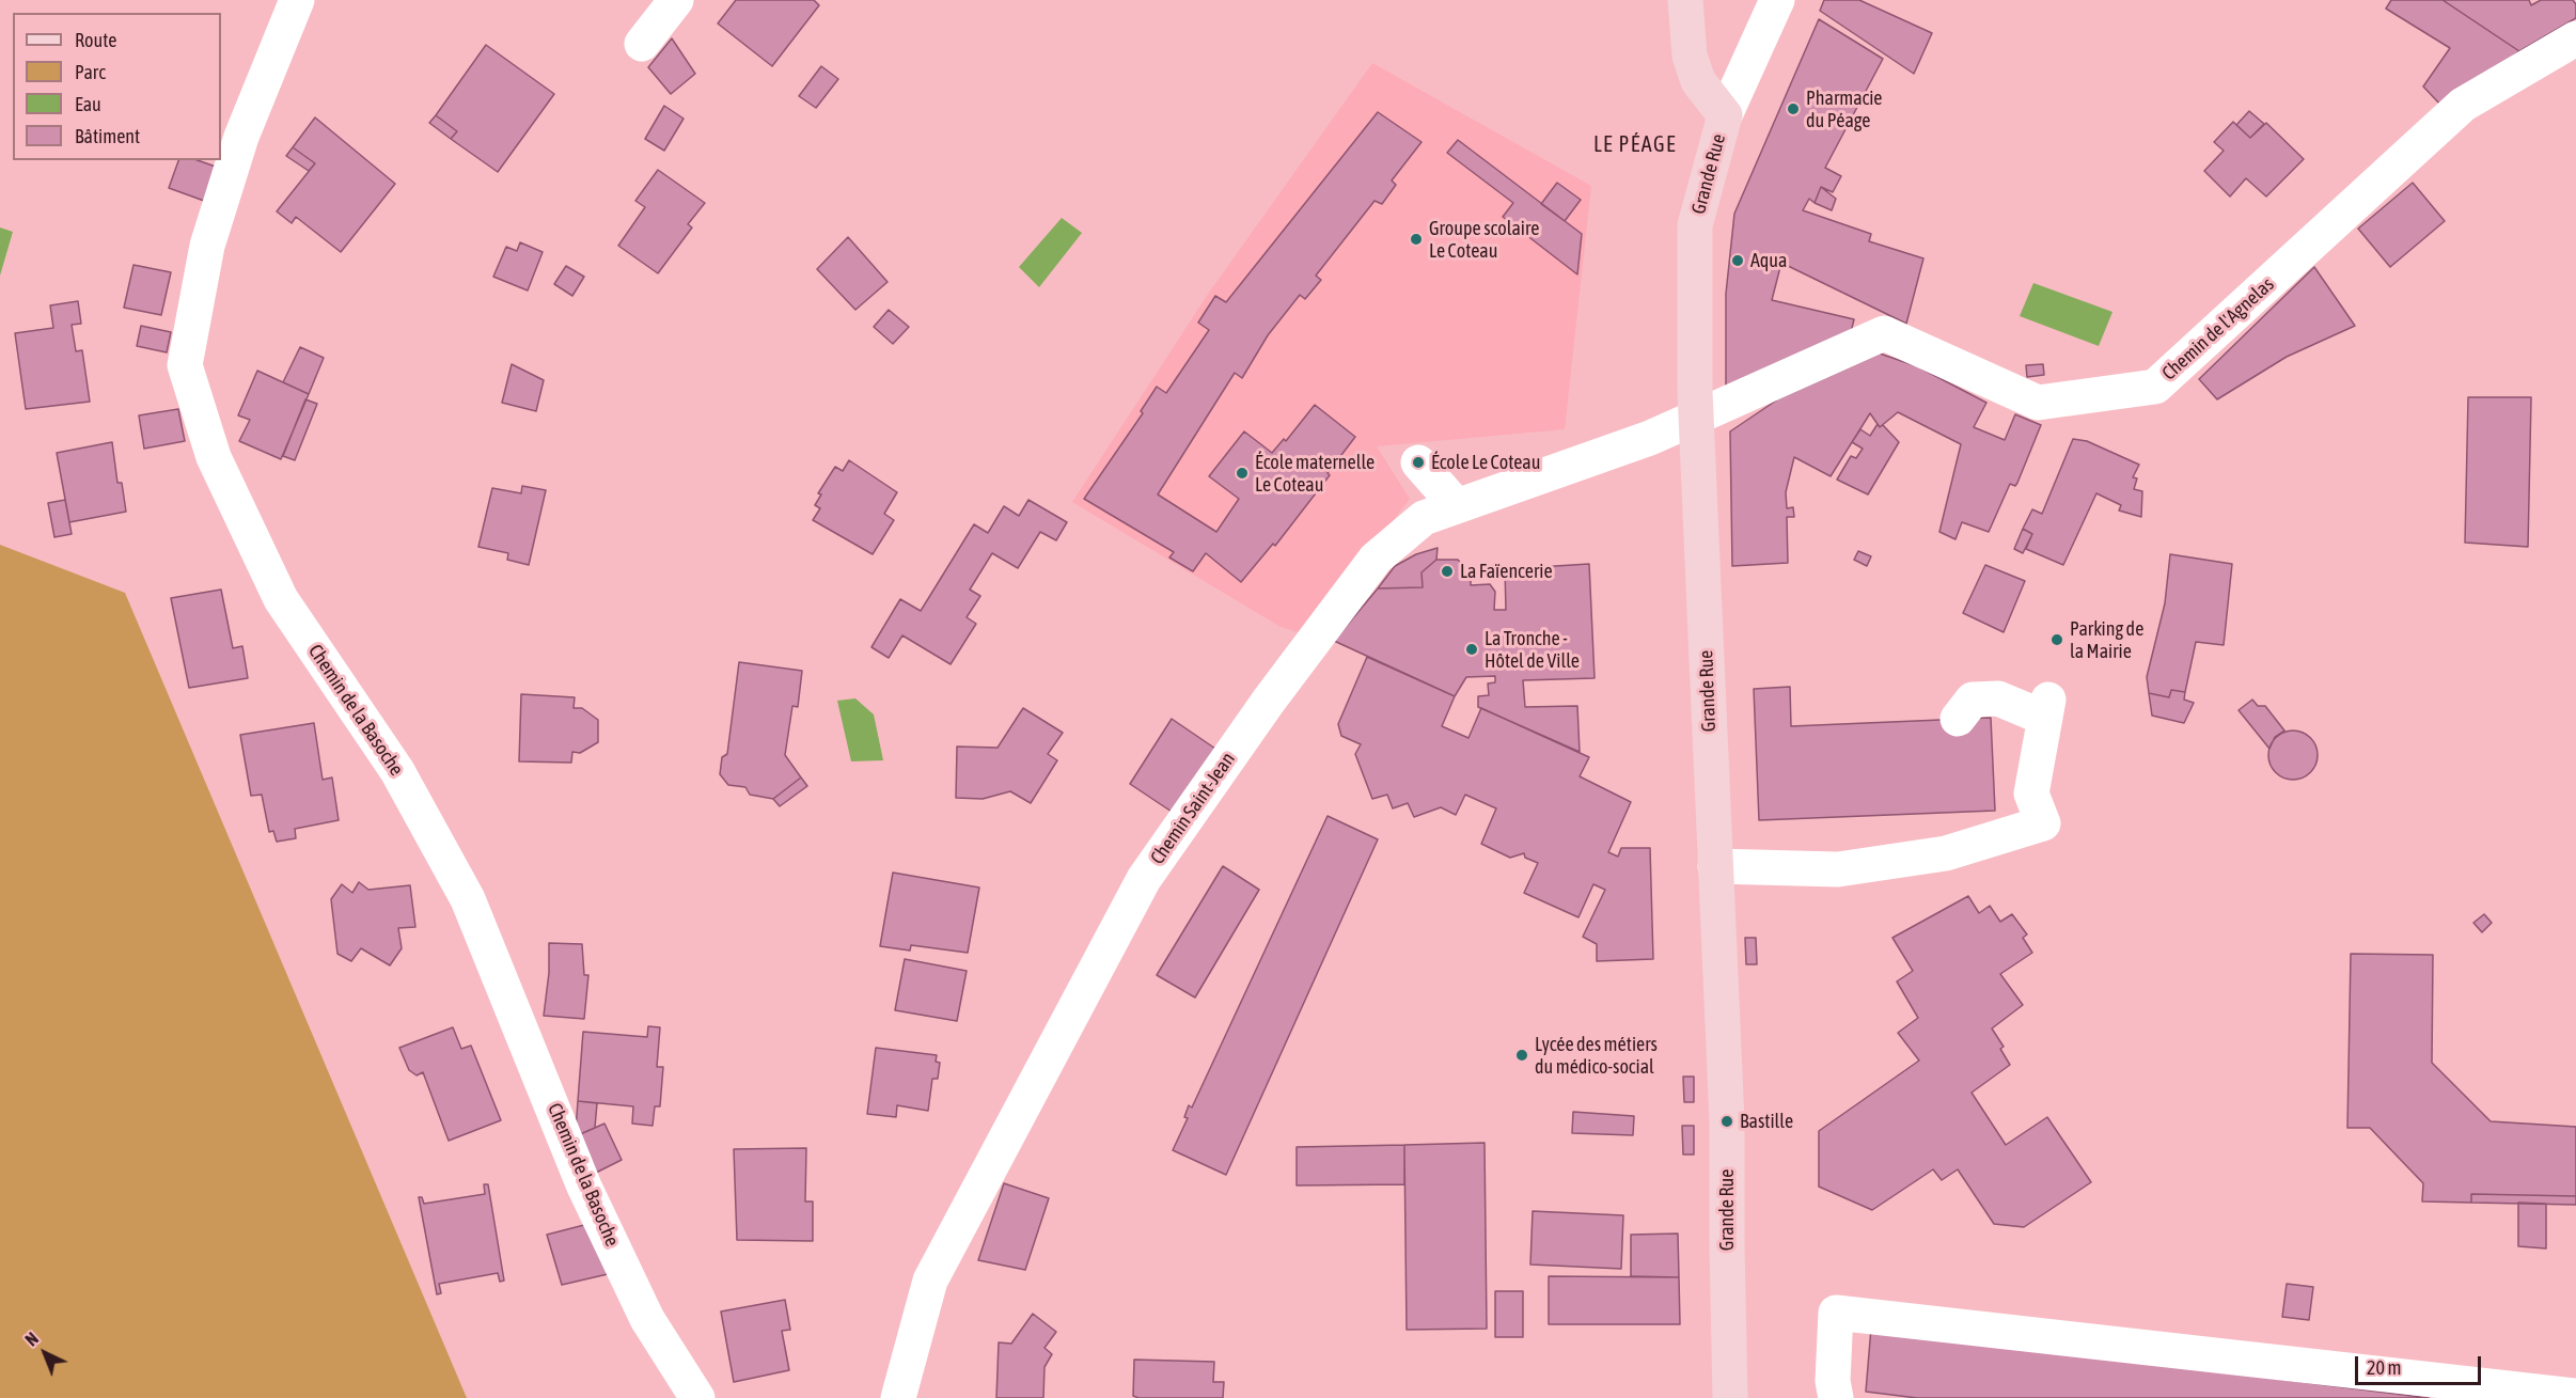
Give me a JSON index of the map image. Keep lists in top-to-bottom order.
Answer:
{
  "streets": {
    "main road": ["Grande Rue"],
    "street": ["Chemin de l'Agnelas", "Chemin de la Basoche", "Chemin Saint-Jean"]
  },
  "crossings": [
    ["Grande Rue", "Chemin de l'Agnelas"],
    ["Grande Rue", "Chemin Saint-Jean"],
    ["Chemin de l'Agnelas", "Chemin Saint-Jean"]
  ],
  "districts": ["LE PÉAGE"],
  "places": [
    "Pharmacie du Péage",
    "Groupe scolaire Le Coteau",
    "Aqua",
    "École Le Coteau",
    "École maternelle Le Coteau",
    "La Faïencerie",
    "Parking de la Mairie",
    "La Tronche - Hôtel de Ville",
    "Lycée des métiers du médico-social",
    "Bastille"
  ],
  "legend": [
    "Route",
    "Parc",
    "Eau",
    "Bâtiment"
  ],
  "scale_bar": "20 m",
  "north": "top left"
}
